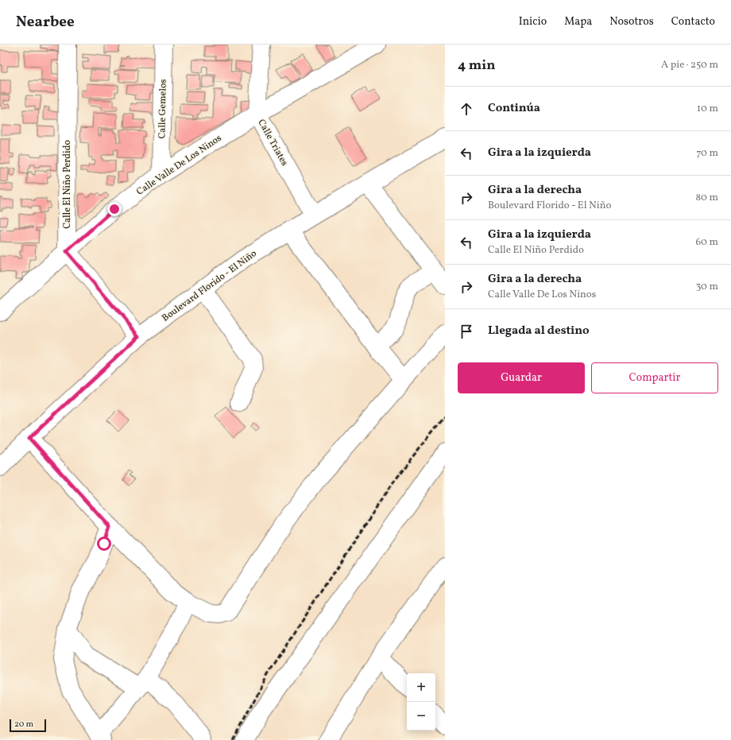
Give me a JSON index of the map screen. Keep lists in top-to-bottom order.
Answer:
{
  "streets": {
    "street": [
      "Calle Gemelos",
      "Calle Triates",
      "Calle Valle De Los Ninos",
      "Calle El Niño Perdido",
      "Boulevard Florido - El Niño"
    ]
  },
  "crossings": [
    ["Calle Gemelos", "Calle Valle De Los Ninos"],
    ["Calle Triates", "Calle Valle De Los Ninos"],
    ["Calle Triates", "Boulevard Florido - El Niño"],
    ["Calle Valle De Los Ninos", "Calle El Niño Perdido"]
  ],
  "scale_bar": "20 m",
  "page": {
    "header": "Nearbee",
    "nav": [
      "Inicio",
      "Mapa",
      "Nosotros",
      "Contacto"
    ],
    "heading": ["4 min", "A pie · 250 m"],
    "list": [
      ["Continúa", "10 m"],
      ["Gira a la izquierda", "70 m"],
      ["Gira a la derecha", "Boulevard Florido - El Niño", "80 m"],
      ["Gira a la izquierda", "Calle El Niño Perdido", "60 m"],
      ["Gira a la derecha", "Calle Valle De Los Ninos", "30 m"],
      "Llegada al destino"
    ],
    "buttons": ["Guardar", "Compartir"],
    "map_buttons": ["+", "−"],
    "scale": "20 m"
  }
}
